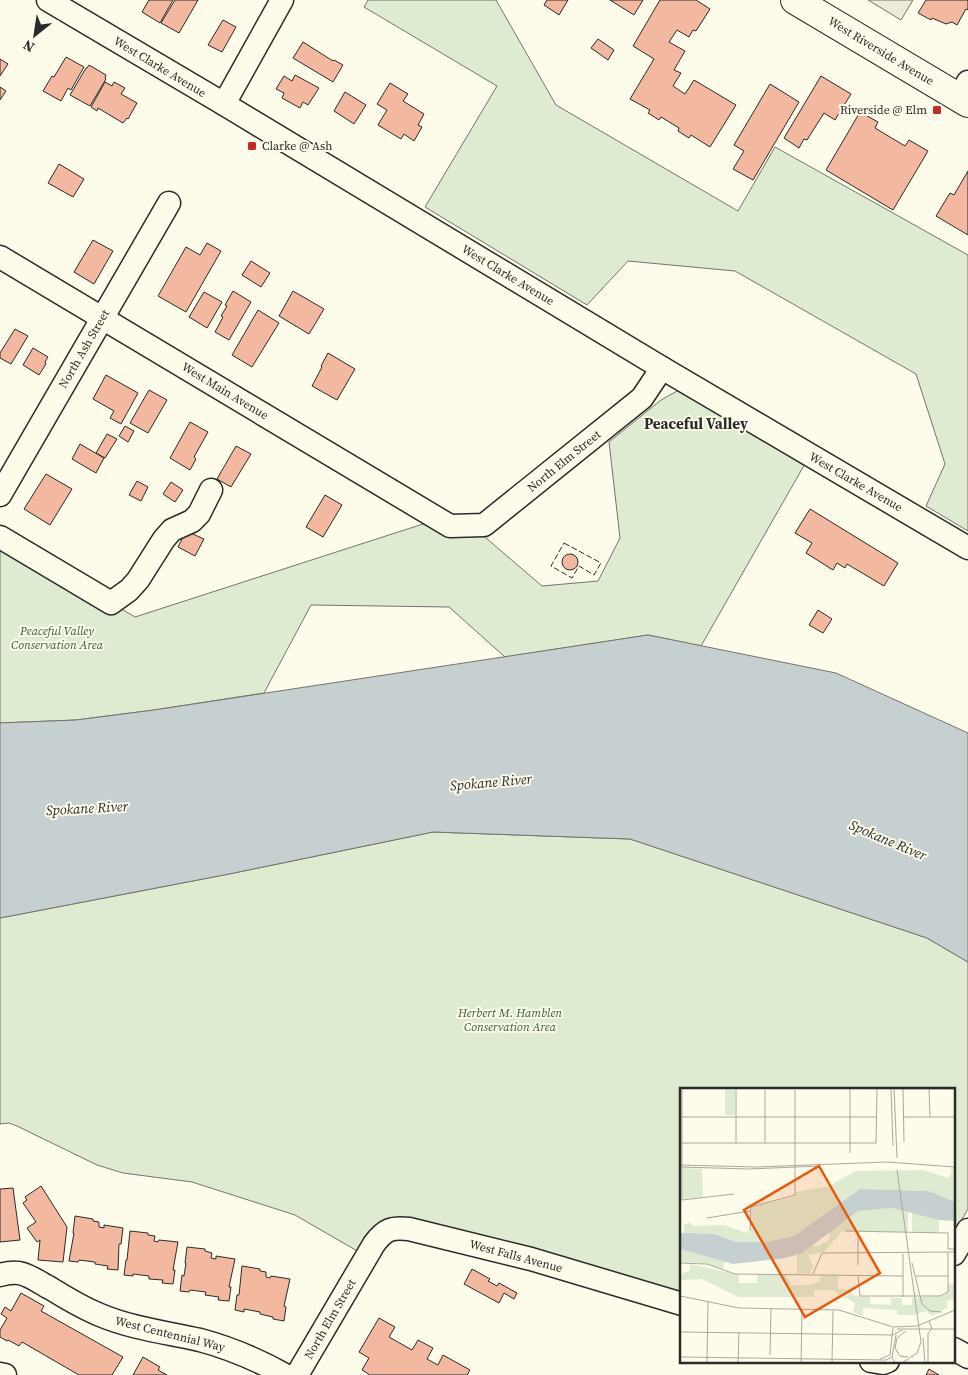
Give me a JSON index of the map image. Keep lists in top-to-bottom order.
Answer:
{
  "streets": {
    "main road": ["West Riverside Avenue"],
    "street": [
      "West Clarke Avenue",
      "North Ash Street",
      "West Main Avenue",
      "North Elm Street",
      "West Falls Avenue",
      "West Centennial Way"
    ]
  },
  "crossings": [
    ["West Clarke Avenue", "North Elm Street"],
    ["North Ash Street", "West Main Avenue"],
    ["West Main Avenue", "North Elm Street"],
    ["North Elm Street", "West Falls Avenue"]
  ],
  "districts": ["Peaceful Valley"],
  "water": ["Spokane River"],
  "parks": ["Peaceful Valley Conservation Area", "Herbert M. Hamblen Conservation Area"],
  "places": {
    "transit": ["Riverside @ Elm", "Clarke @ Ash"]
  },
  "north": "bottom left"
}
